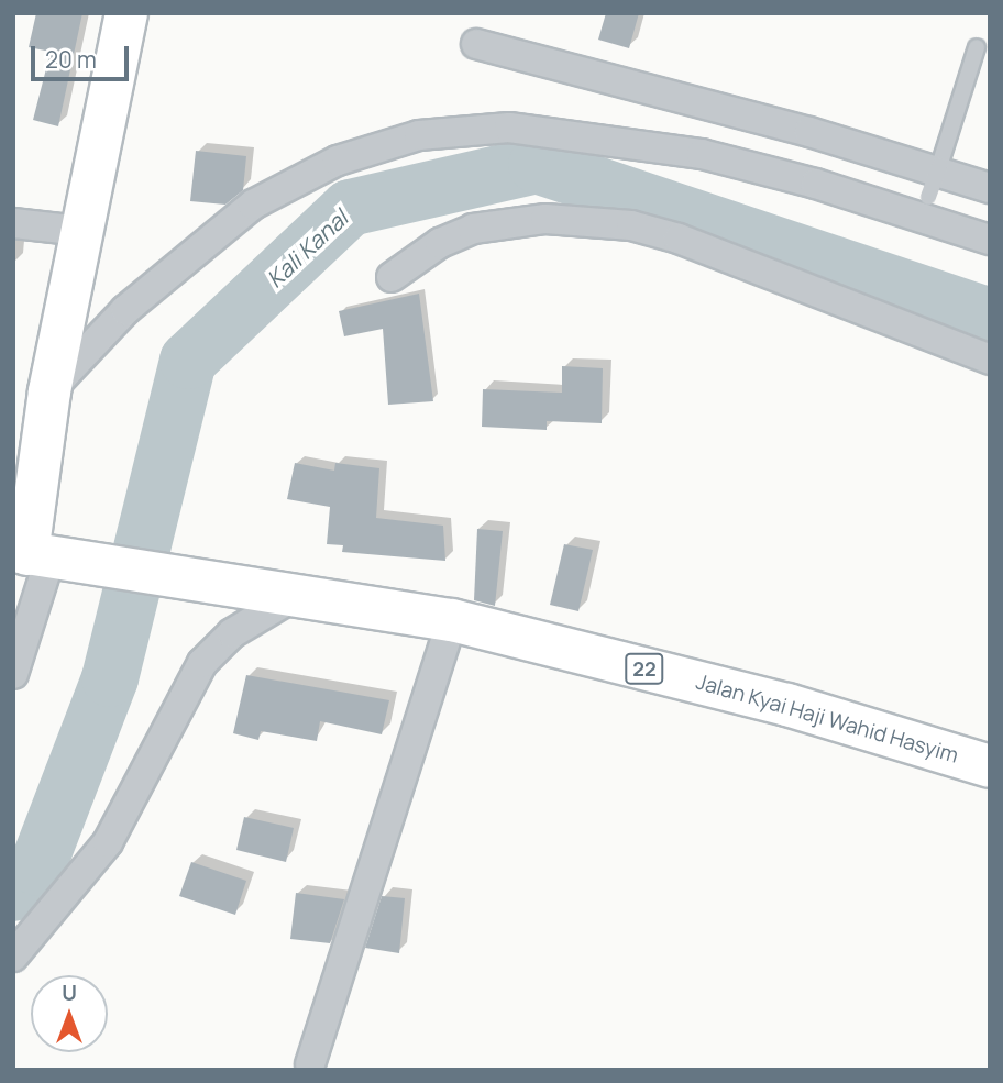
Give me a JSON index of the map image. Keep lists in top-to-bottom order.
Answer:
{
  "streets": {
    "main road": ["22", "Jalan Kyai Haji Wahid Hasyim"]
  },
  "crossings": [
    ["22", "Jalan Kyai Haji Wahid Hasyim"]
  ],
  "water": ["Kali Kanal"],
  "scale_bar": "20 m",
  "north": "top"
}
